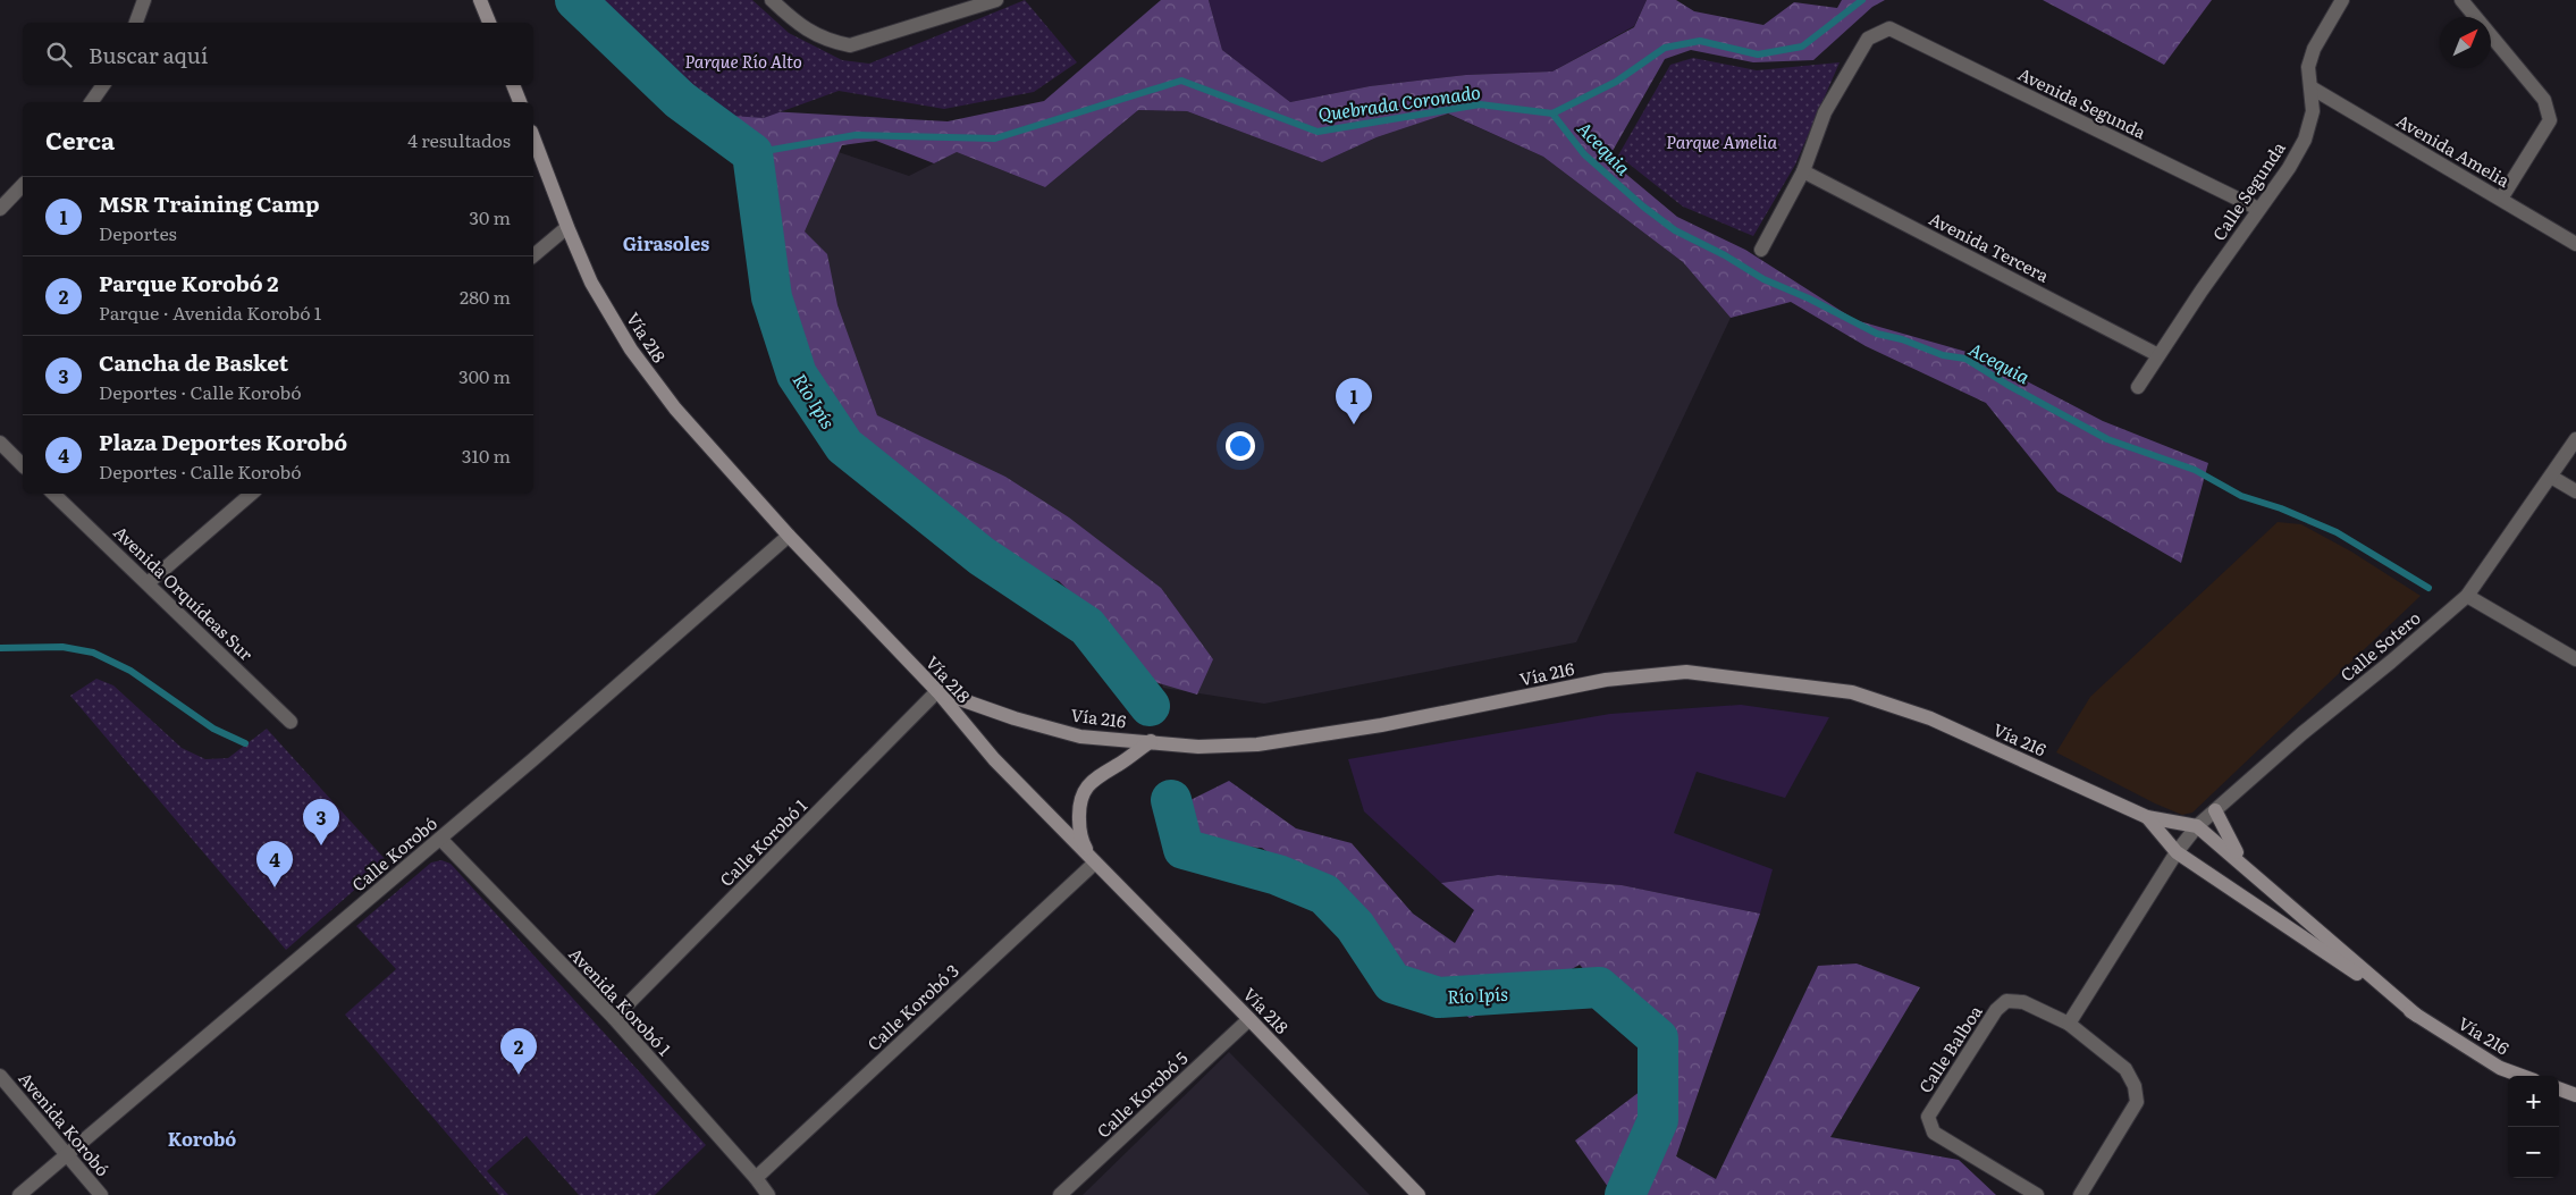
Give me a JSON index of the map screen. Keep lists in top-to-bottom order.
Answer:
{
  "streets": {
    "main road": ["Vía 218", "Vía 216"],
    "street": [
      "Avenida Segunda",
      "Avenida Amelia",
      "Calle Segunda",
      "Avenida Tercera",
      "Avenida Orquídeas Sur",
      "Calle Sotero",
      "Calle Korobó 1",
      "Calle Korobó",
      "Avenida Korobó 1",
      "Calle Korobó 3",
      "Calle Balboa",
      "Calle Korobó 5",
      "Avenida Korobó"
    ]
  },
  "crossings": [
    ["Avenida Segunda", "Calle Segunda"],
    ["Avenida Segunda", "Avenida Tercera"],
    ["Avenida Amelia", "Calle Segunda"],
    ["Calle Segunda", "Avenida Tercera"],
    ["Vía 218", "Vía 216"],
    ["Vía 218", "Calle Korobó 1"],
    ["Vía 218", "Calle Korobó"],
    ["Vía 218", "Calle Korobó 3"],
    ["Vía 218", "Calle Korobó 5"],
    ["Calle Sotero", "Vía 216"],
    ["Vía 216", "Calle Korobó 1"],
    ["Calle Korobó 1", "Avenida Korobó 1"],
    ["Calle Korobó", "Avenida Korobó 1"],
    ["Calle Korobó", "Avenida Korobó"],
    ["Avenida Korobó 1", "Calle Korobó 3"]
  ],
  "districts": ["Girasoles", "Korobó"],
  "water": ["Quebrada Coronado", "Acequia", "Río Ipís"],
  "parks": ["Parque Río Alto", "Parque Amelia"],
  "north": "top right",
  "page": {
    "search": "Buscar aquí",
    "heading": ["Cerca", "4 resultados"],
    "list": [
      {
        "mark": "1",
        "name": "MSR Training Camp",
        "note": "Deportes",
        "value": "30 m"
      },
      {
        "mark": "2",
        "name": "Parque Korobó 2",
        "note": "Parque · Avenida Korobó 1",
        "value": "280 m"
      },
      {
        "mark": "3",
        "name": "Cancha de Basket",
        "note": "Deportes · Calle Korobó",
        "value": "300 m"
      },
      {
        "mark": "4",
        "name": "Plaza Deportes Korobó",
        "note": "Deportes · Calle Korobó",
        "value": "310 m"
      }
    ],
    "pins": [
      "1",
      "3",
      "4",
      "2"
    ],
    "map_buttons": ["+", "−"]
  }
}
